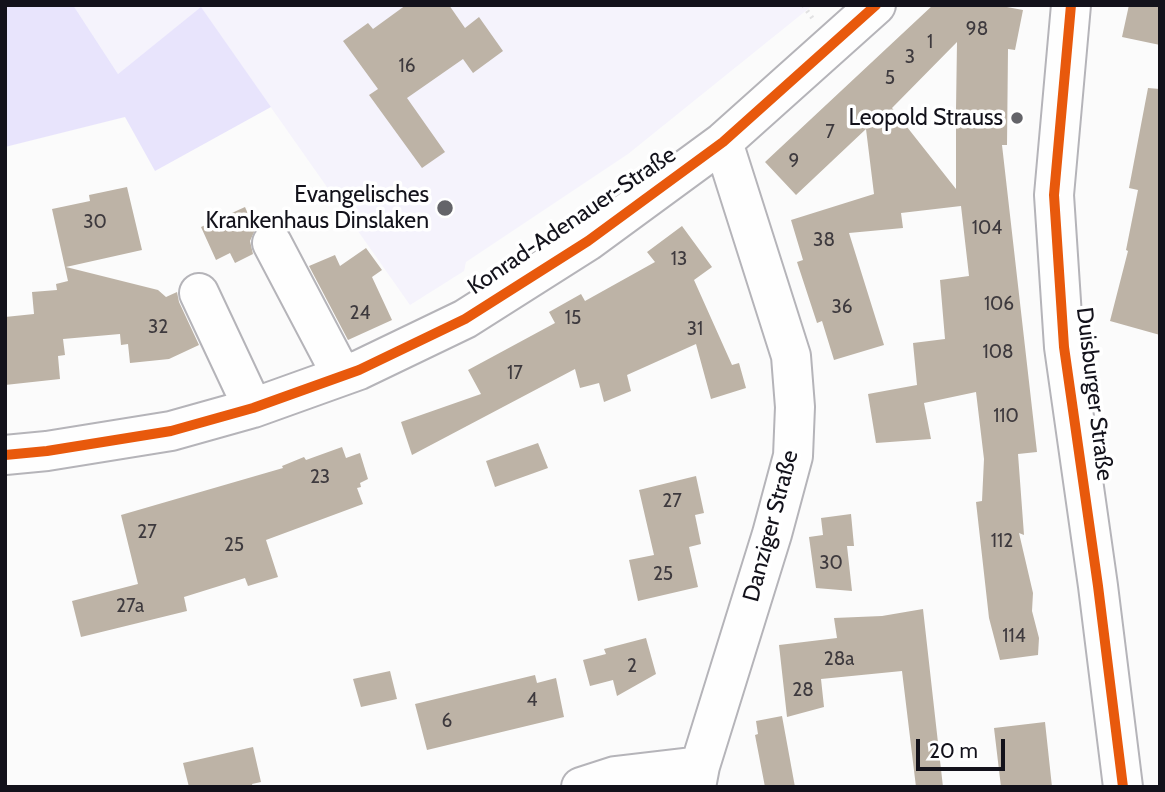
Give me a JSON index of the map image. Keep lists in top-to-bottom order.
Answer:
{
  "streets": {
    "street": ["Konrad-Adenauer-Straße", "Duisburger Straße", "Danziger Straße"]
  },
  "crossings": [
    ["Konrad-Adenauer-Straße", "Danziger Straße"]
  ],
  "places": ["Leopold Strauss", "Evangelisches Krankenhaus Dinslaken"],
  "house_numbers": [
    "98",
    "1",
    "3",
    "16",
    "5",
    "7",
    "9",
    "30",
    "104",
    "38",
    "13",
    "106",
    "36",
    "24",
    "15",
    "32",
    "31",
    "108",
    "17",
    "110",
    "23",
    "27",
    "27",
    "112",
    "25",
    "30",
    "25",
    "27a",
    "114",
    "28a",
    "2",
    "28",
    "4",
    "6"
  ],
  "scale_bar": "20 m"
}
